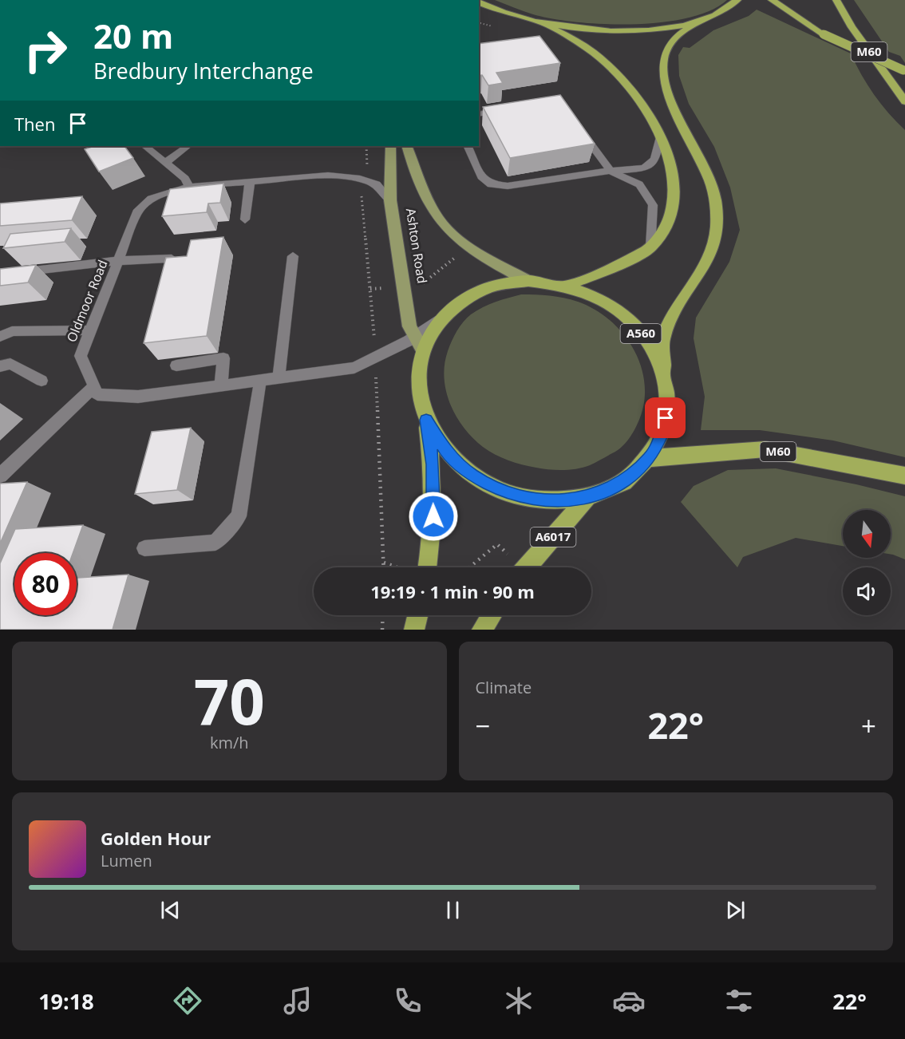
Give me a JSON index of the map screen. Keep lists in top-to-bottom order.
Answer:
{
  "streets": {
    "highway": ["M60", "A560", "A6017"],
    "main road": ["Ashton Road"],
    "lane": ["Oldmoor Road"]
  },
  "crossings": [
    ["M60", "A560"],
    ["Ashton Road", "Oldmoor Road"],
    ["Ashton Road", "A560"],
    ["A560", "A6017"]
  ],
  "north": "bottom",
  "page": {
    "turn": ["20 m", "Bredbury Interchange"],
    "then": "Then",
    "limit": "80",
    "trip": "19:19 · 1 min · 90 m",
    "tile": [
      ["70", "km/h"],
      "Climate"
    ],
    "heat": ["−", "22°", "+"],
    "song": ["Golden Hour", "Lumen"],
    "tabs": ["19:18", "22°"]
  }
}
